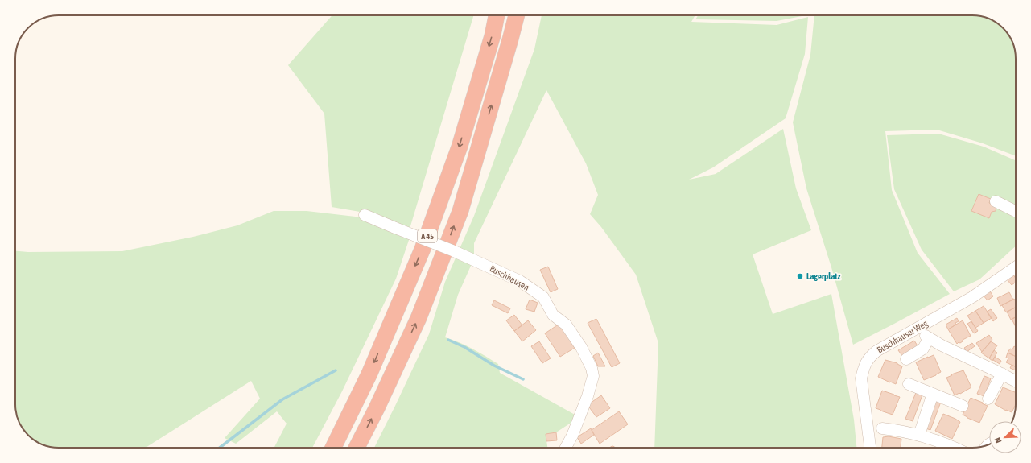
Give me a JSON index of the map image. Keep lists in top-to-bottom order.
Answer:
{
  "streets": {
    "highway": ["A 45"],
    "street": ["Buschhausen", "Buschhauser Weg"]
  },
  "places": ["Lagerplatz"],
  "north": "bottom left"
}
